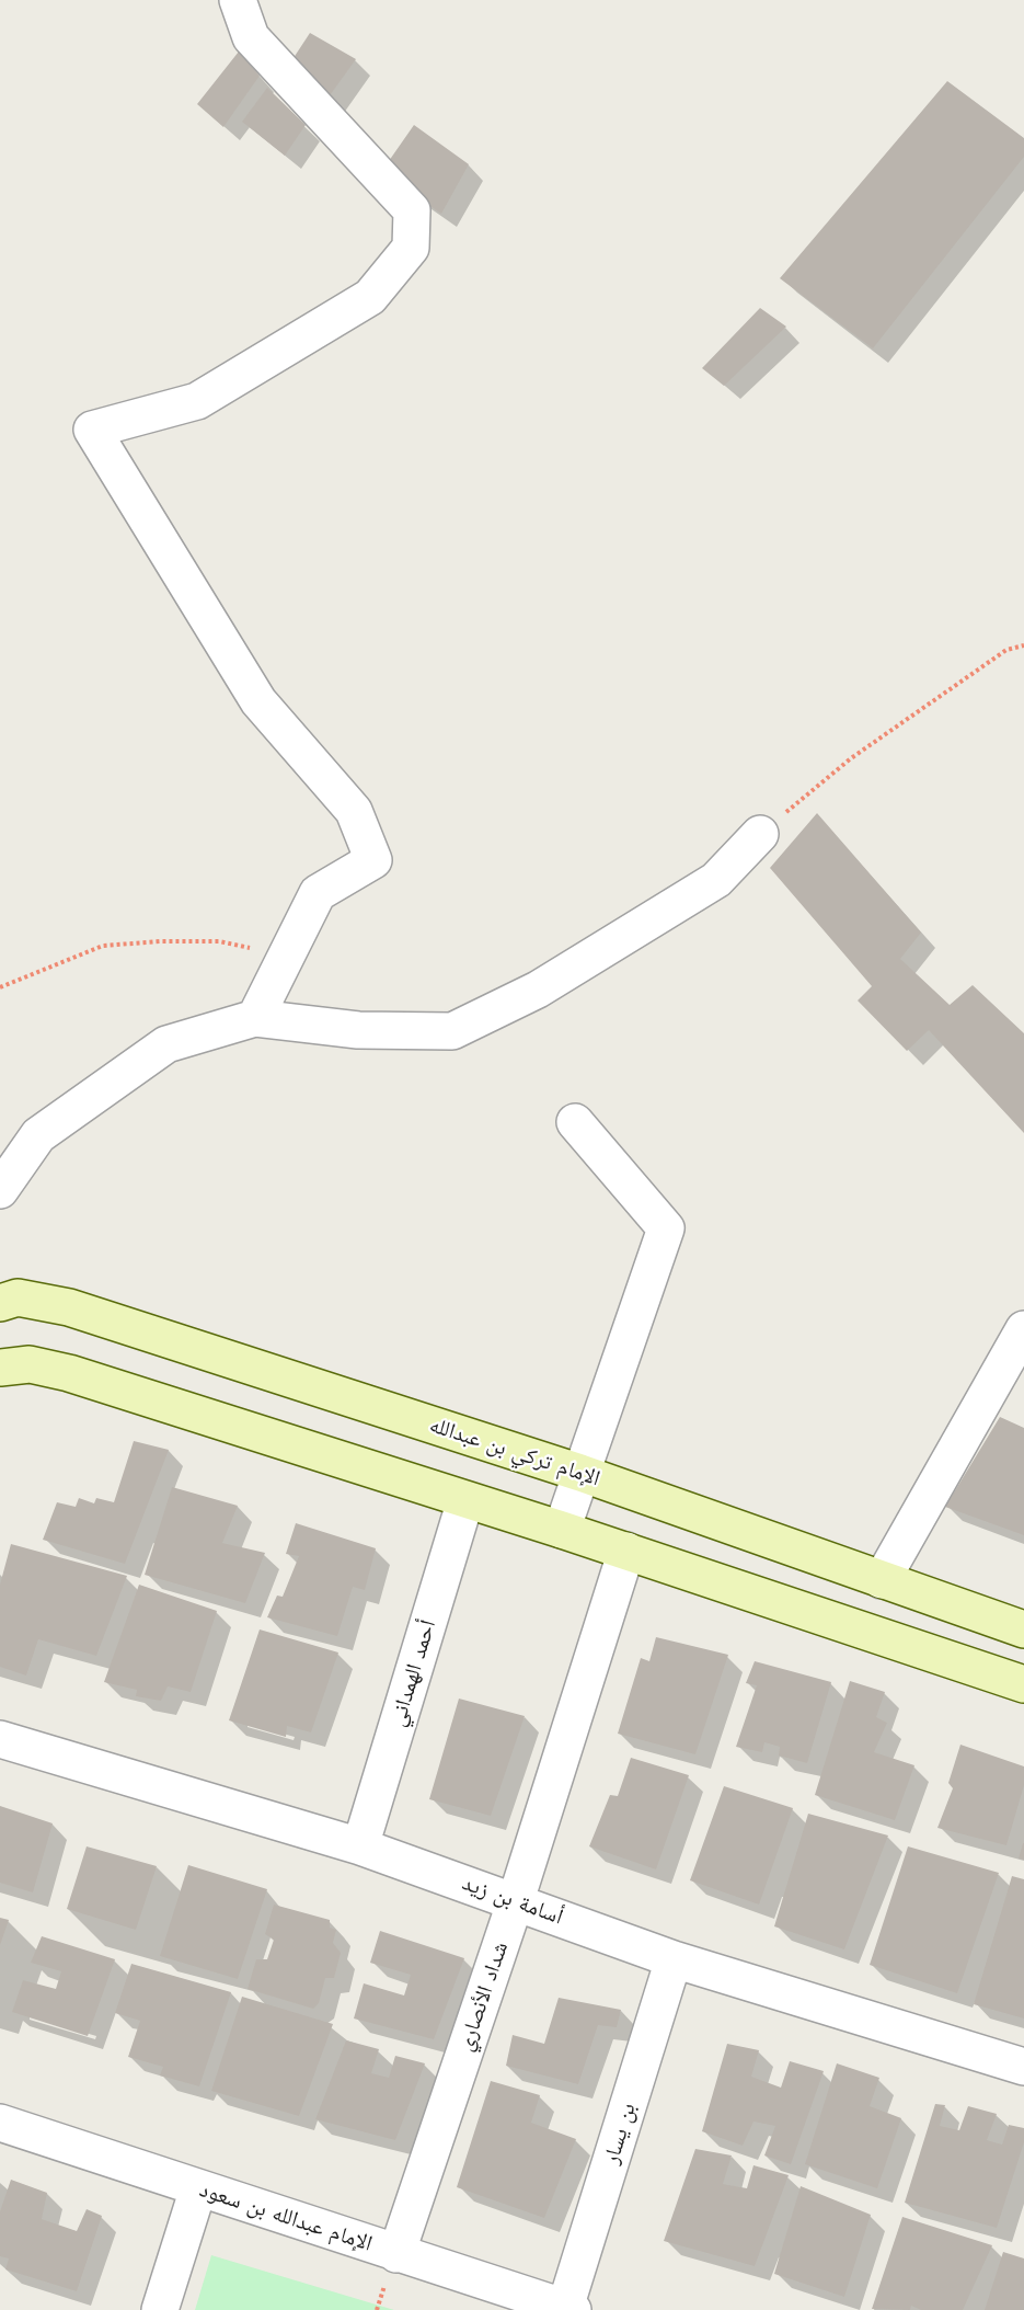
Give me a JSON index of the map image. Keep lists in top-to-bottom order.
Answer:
{
  "streets": {
    "street": [
      "الإمام تركي بن عبدالله",
      "أحمد الهمداني",
      "أسامة بن زيد",
      "شداد الأنصاري",
      "بن يسار",
      "الإمام عبدالله بن سعود"
    ]
  },
  "crossings": [
    ["أحمد الهمداني", "أسامة بن زيد"],
    ["أسامة بن زيد", "شداد الأنصاري"],
    ["أسامة بن زيد", "بن يسار"],
    ["شداد الأنصاري", "الإمام عبدالله بن سعود"],
    ["بن يسار", "الإمام عبدالله بن سعود"]
  ]
}
